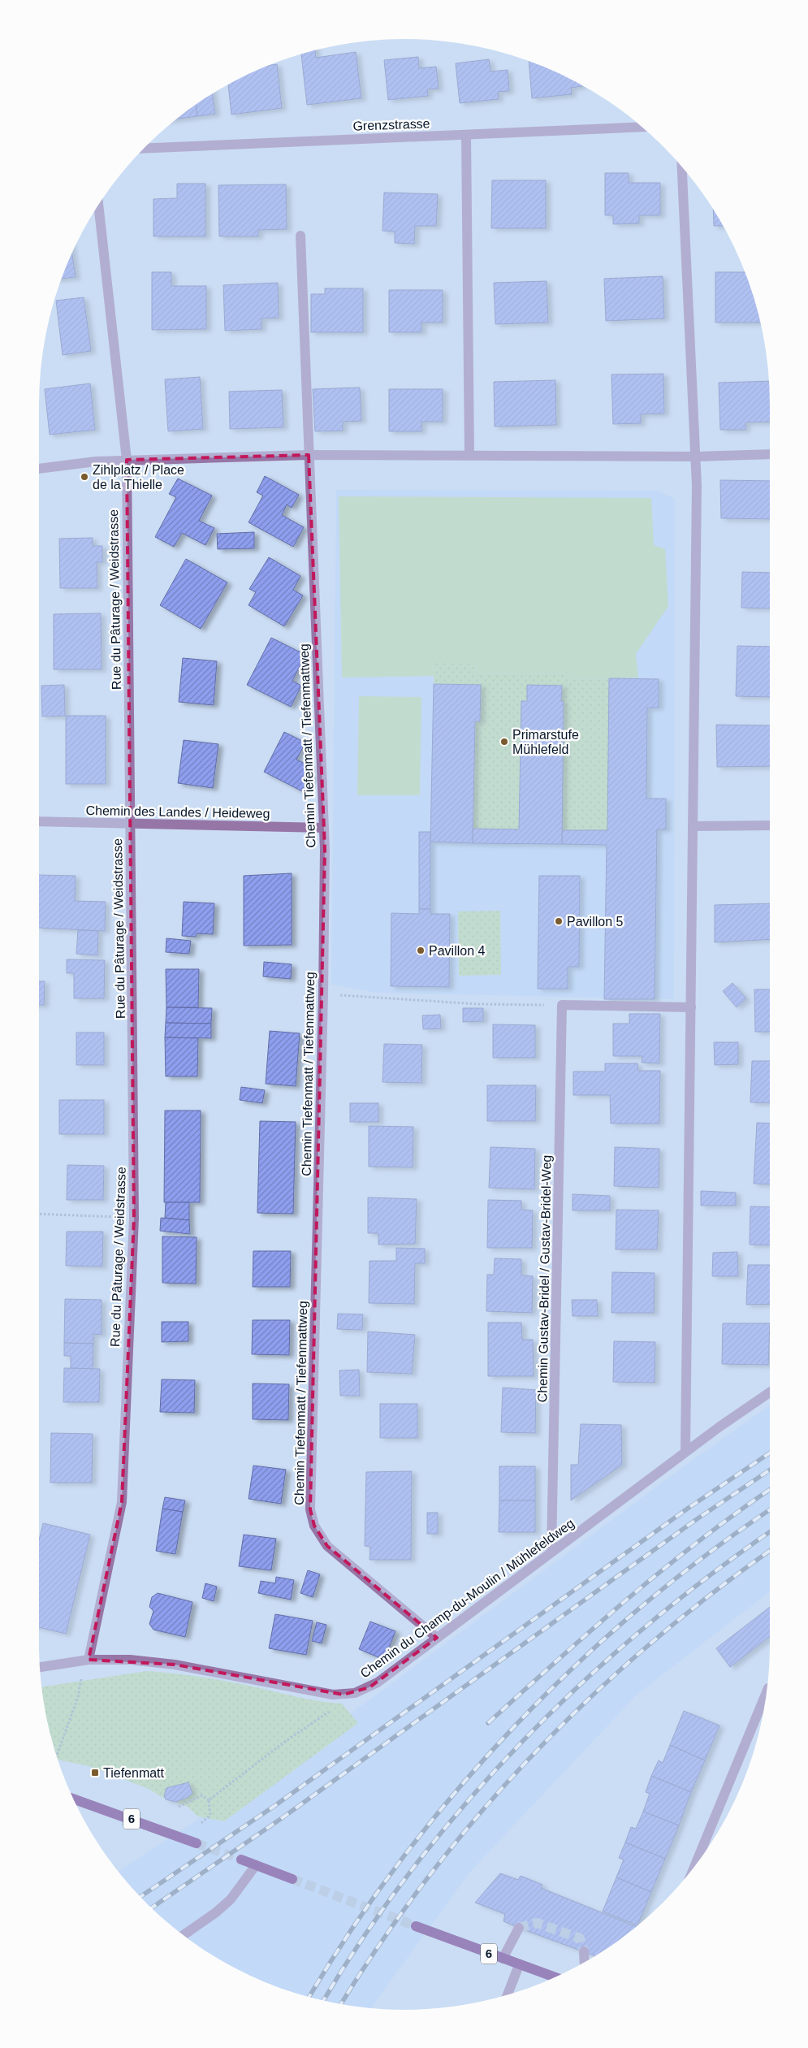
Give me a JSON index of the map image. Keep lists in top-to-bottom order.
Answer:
{
  "streets": {
    "main road": ["6"],
    "street": [
      "Grenzstrasse",
      "Rue du Pâturage / Weidstrasse",
      "Chemin Tiefenmatt / Tiefenmattweg",
      "Chemin des Landes / Heideweg",
      "Chemin Gustav-Bridel / Gustav-Bridel-Weg",
      "Chemin du Champ-du-Moulin / Mühlefeldweg"
    ]
  },
  "crossings": [
    ["Rue du Pâturage / Weidstrasse", "Chemin des Landes / Heideweg"],
    ["Rue du Pâturage / Weidstrasse", "Chemin du Champ-du-Moulin / Mühlefeldweg"],
    ["Chemin Tiefenmatt / Tiefenmattweg", "Chemin des Landes / Heideweg"],
    ["Chemin Tiefenmatt / Tiefenmattweg", "Chemin du Champ-du-Moulin / Mühlefeldweg"],
    ["Chemin Gustav-Bridel / Gustav-Bridel-Weg", "Chemin du Champ-du-Moulin / Mühlefeldweg"]
  ],
  "places": {
    "other": [
      "Zihlplatz / Place de la Thielle",
      "Primarstufe Mühlefeld",
      "Pavillon 5",
      "Pavillon 4"
    ],
    "transit": ["Tiefenmatt"]
  }
}
